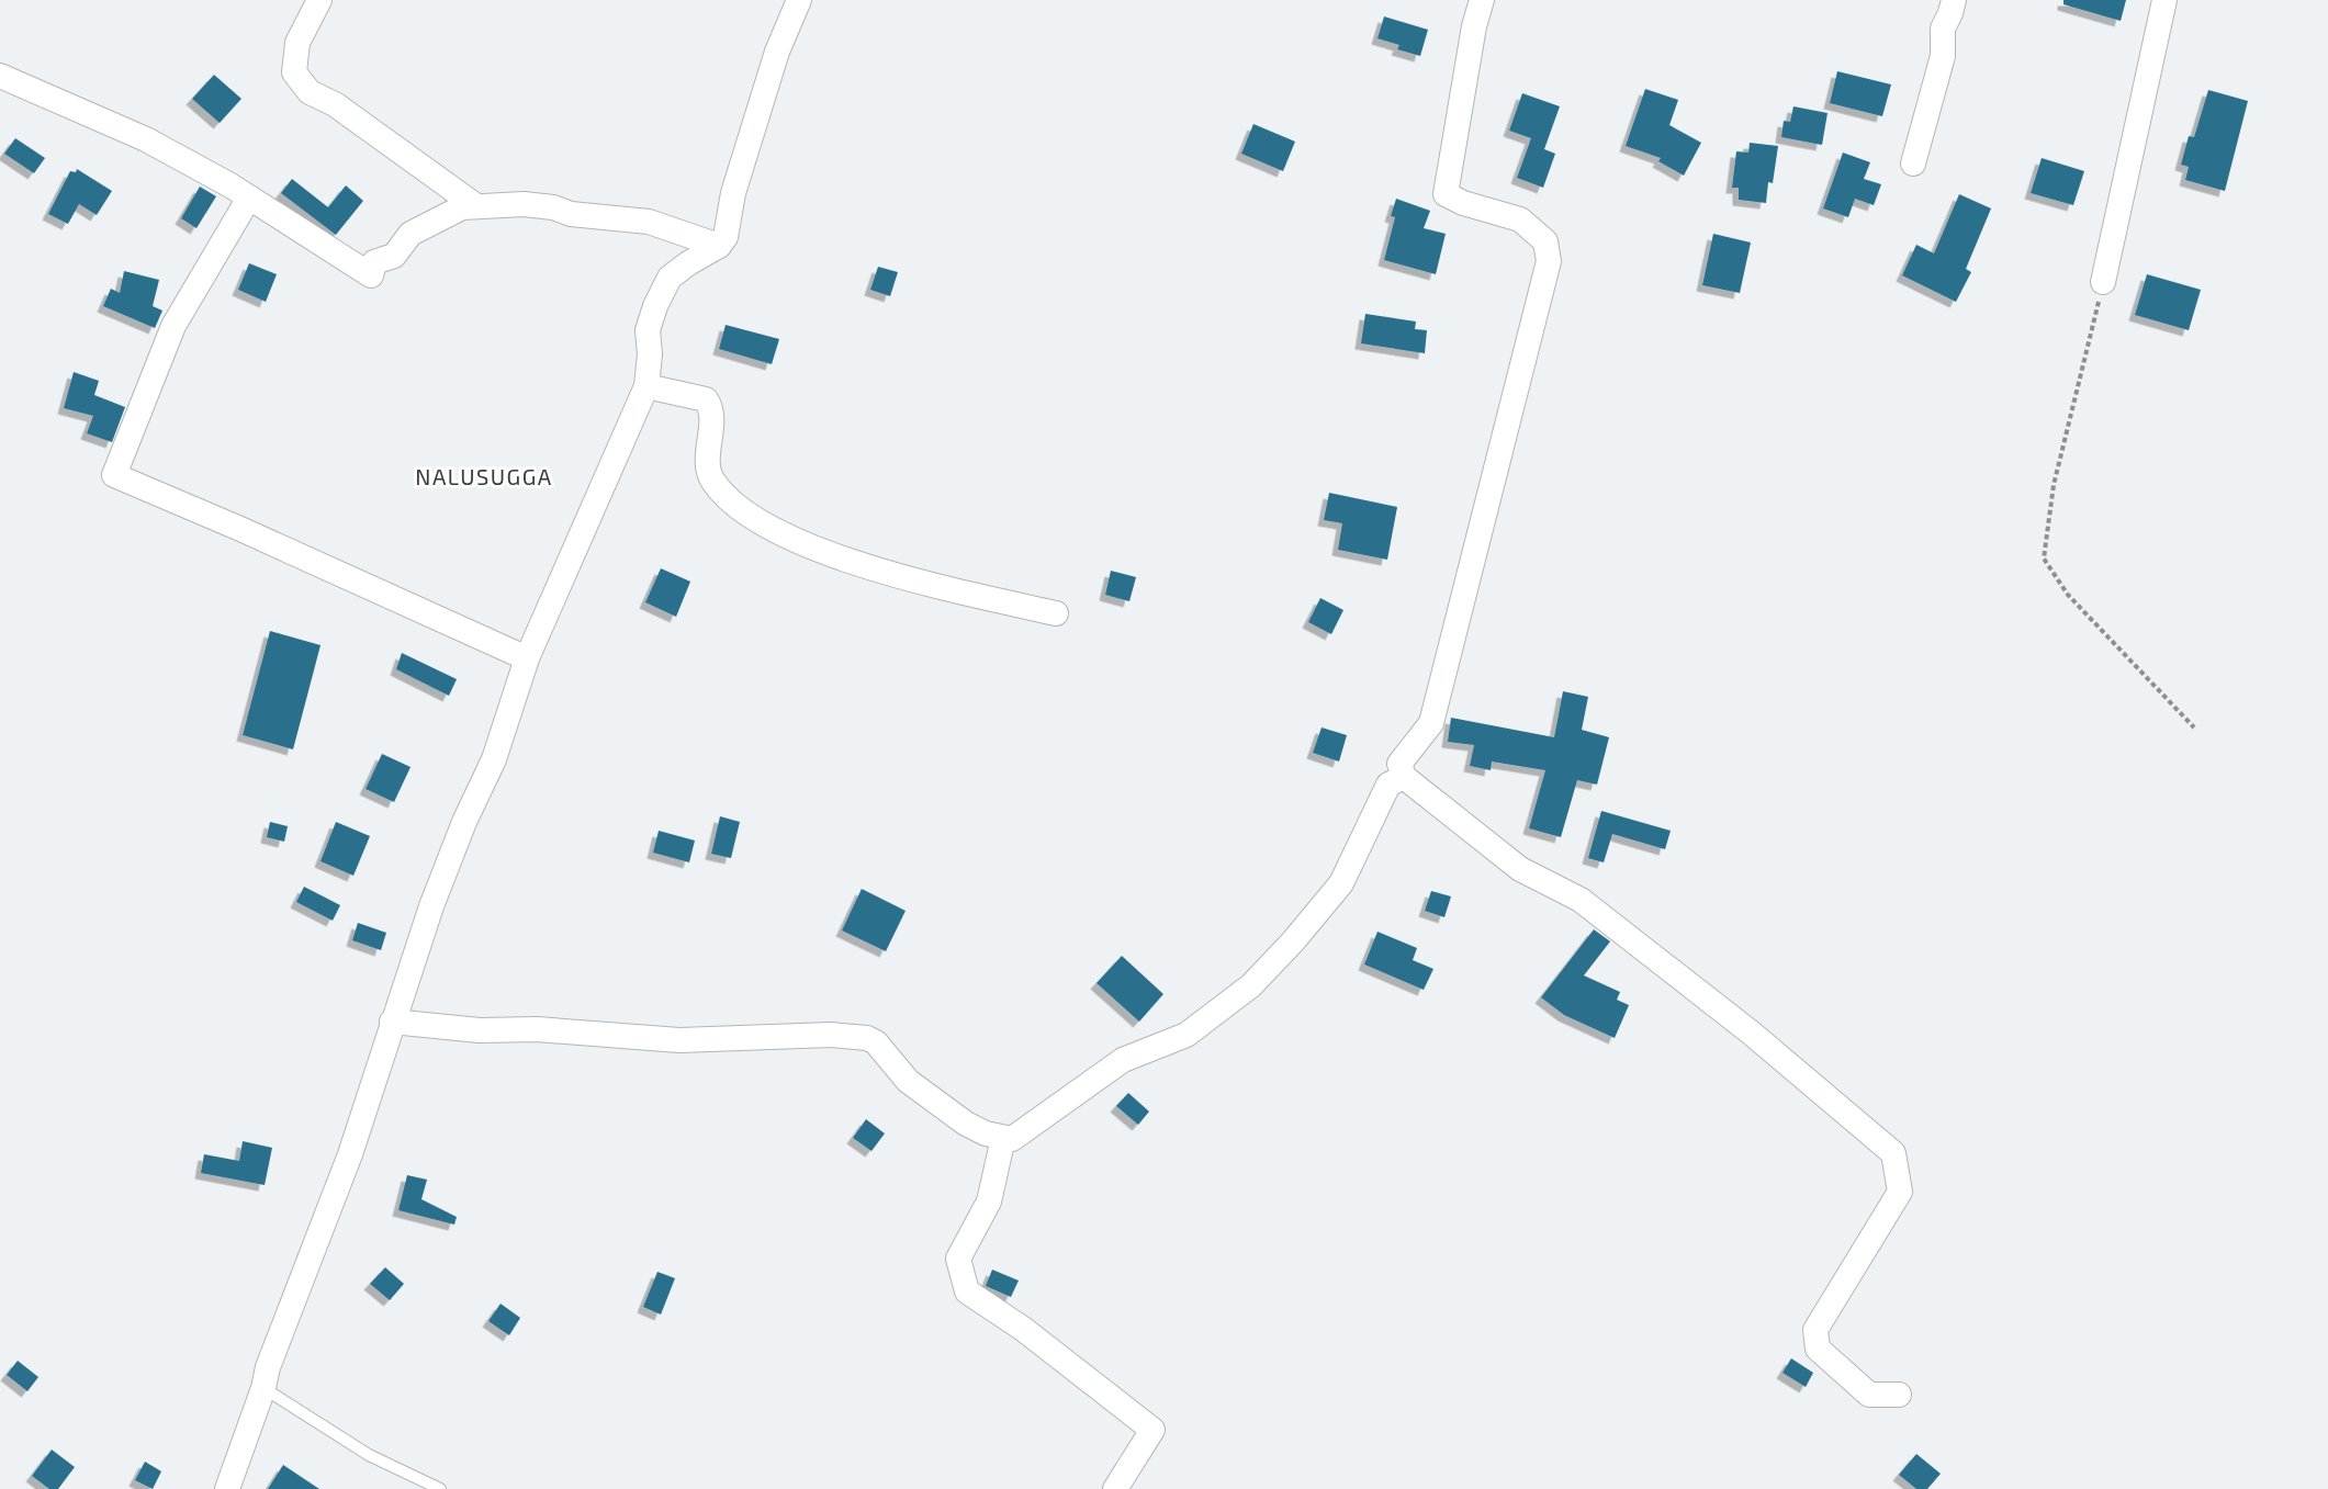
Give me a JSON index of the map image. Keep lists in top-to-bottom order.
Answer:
{
  "districts": ["NALUSUGGA"]
}
